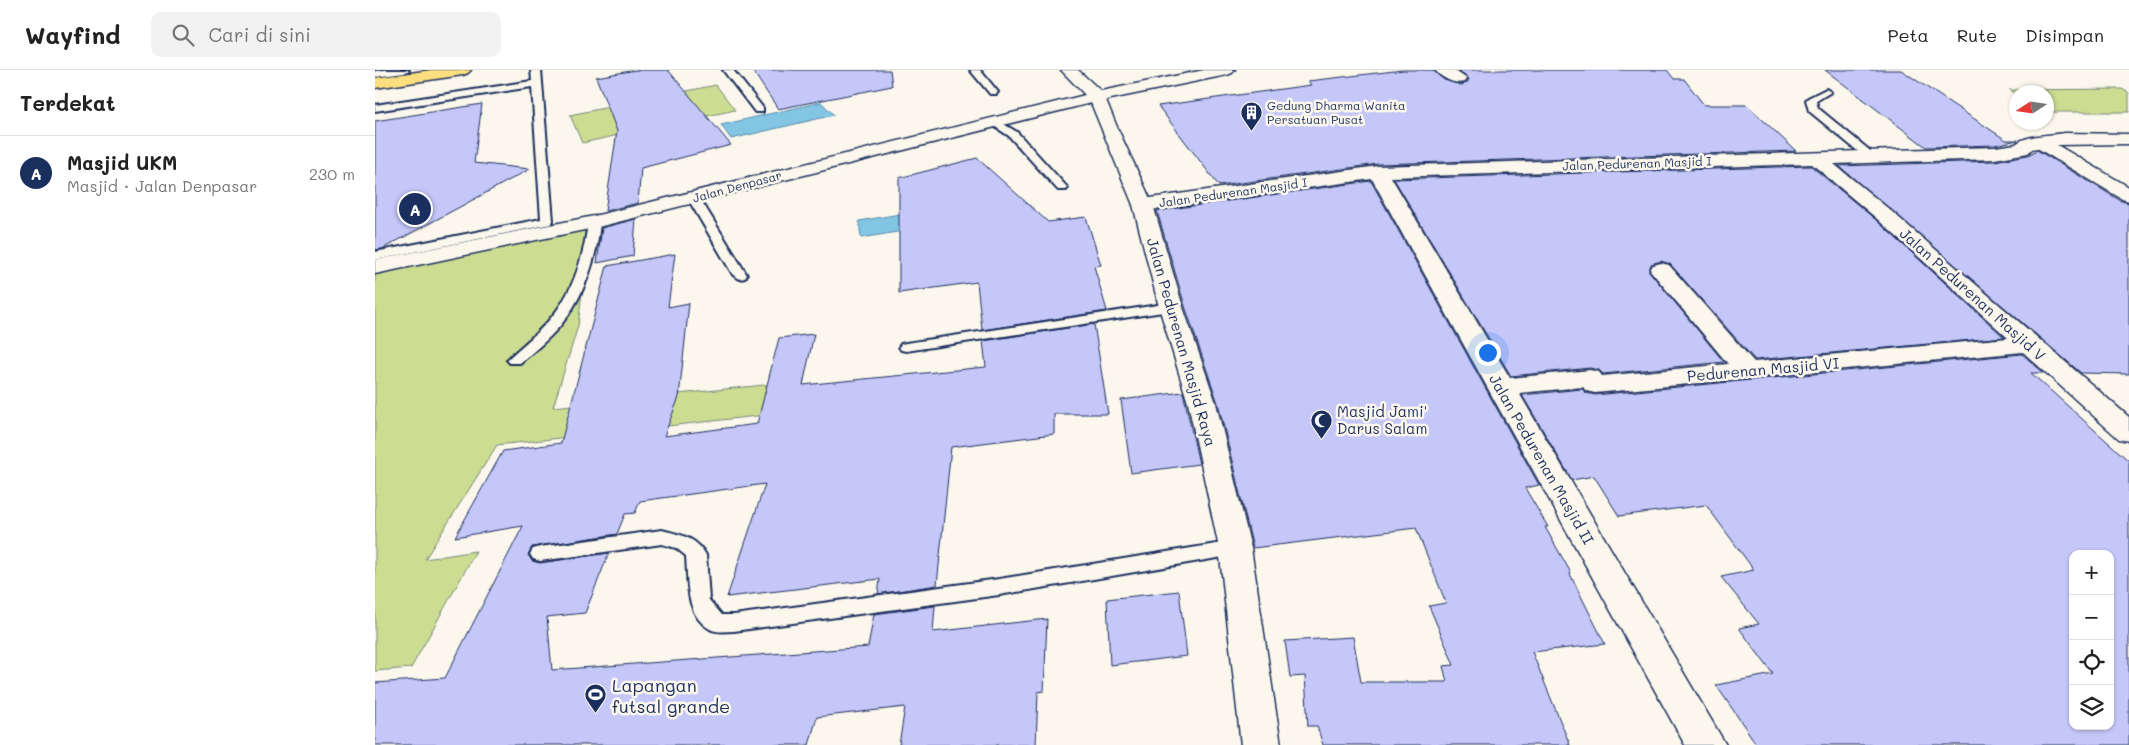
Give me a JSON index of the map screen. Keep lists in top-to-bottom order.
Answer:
{
  "streets": {
    "street": [
      "Jalan Pedurenan Masjid I",
      "Jalan Denpasar",
      "Jalan Pedurenan Masjid V",
      "Jalan Pedurenan Masjid Raya",
      "Pedurenan Masjid VI",
      "Jalan Pedurenan Masjid II"
    ]
  },
  "crossings": [
    ["Jalan Pedurenan Masjid I", "Jalan Pedurenan Masjid V"],
    ["Jalan Pedurenan Masjid I", "Jalan Pedurenan Masjid Raya"],
    ["Jalan Pedurenan Masjid I", "Jalan Pedurenan Masjid II"],
    ["Jalan Denpasar", "Jalan Pedurenan Masjid Raya"],
    ["Jalan Pedurenan Masjid V", "Pedurenan Masjid VI"],
    ["Pedurenan Masjid VI", "Jalan Pedurenan Masjid II"]
  ],
  "places": {
    "building": ["Gedung Dharma Wanita Persatuan Pusat"],
    "mosque": ["Masjid Jami' Darus Salam"],
    "sports": ["Lapangan futsal grande"]
  },
  "north": "left",
  "page": {
    "header": "Wayfind",
    "search": "Cari di sini",
    "nav": ["Peta", "Rute", "Disimpan"],
    "heading": "Terdekat",
    "list": [
      {
        "mark": "A",
        "name": "Masjid UKM",
        "note": "Masjid · Jalan Denpasar",
        "value": "230 m"
      }
    ],
    "pins": "A",
    "map_buttons": ["+", "−"]
  }
}
